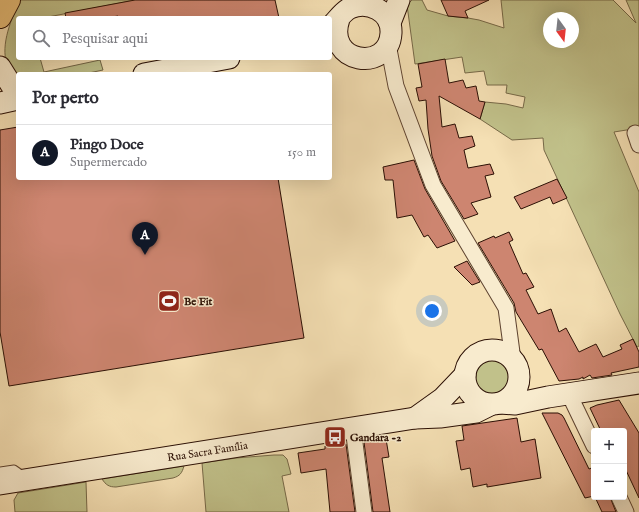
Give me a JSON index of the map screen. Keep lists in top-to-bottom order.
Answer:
{
  "streets": {
    "street": ["Rua Sacra Família"]
  },
  "places": {
    "sports": ["Be Fit"],
    "bus stop": ["Gandara -2"]
  },
  "north": "bottom",
  "page": {
    "search": "Pesquisar aqui",
    "heading": "Por perto",
    "list": [
      {
        "mark": "A",
        "name": "Pingo Doce",
        "note": "Supermercado",
        "value": "150 m"
      }
    ],
    "pins": "A",
    "map_buttons": ["+", "−"]
  }
}
